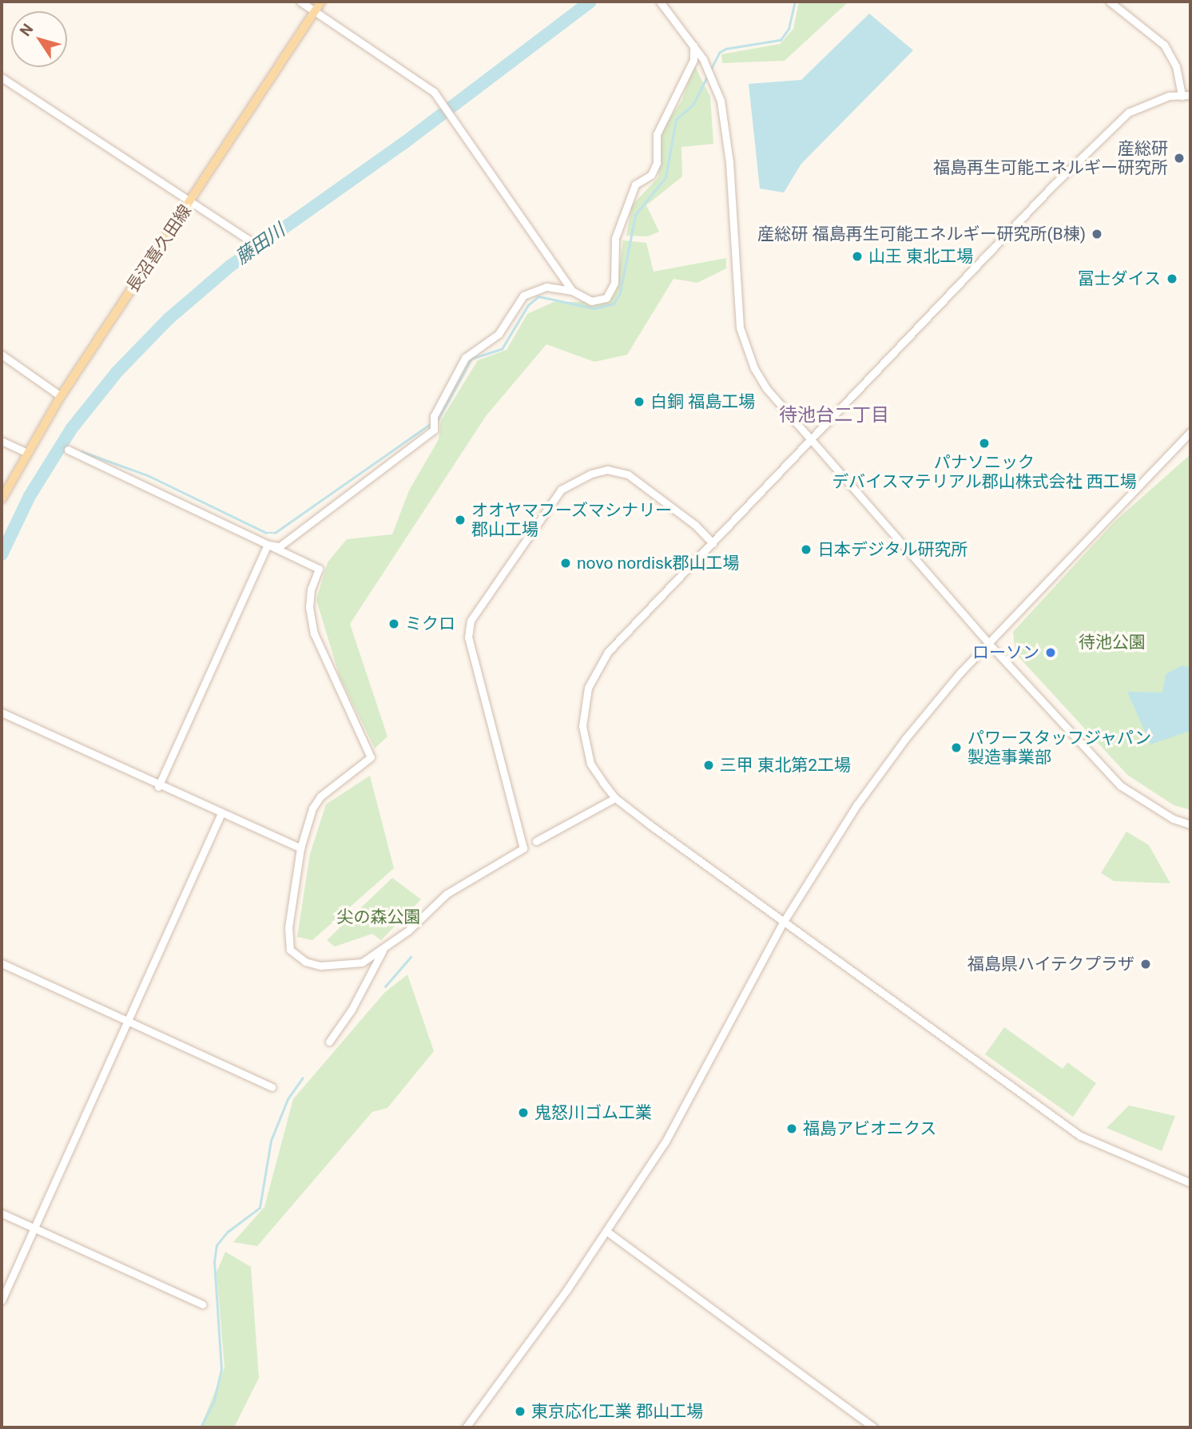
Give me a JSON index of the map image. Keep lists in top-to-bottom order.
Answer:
{
  "streets": {
    "main road": ["長沼喜久田線"]
  },
  "districts": ["待池台二丁目"],
  "water": ["藤田川"],
  "parks": ["待池公園", "尖の森公園"],
  "places": [
    "産総研 福島再生可能エネルギー研究所",
    "産総研 福島再生可能エネルギー研究所(B棟)",
    "山王 東北工場",
    "冨士ダイス",
    "白銅 福島工場",
    "パナソニック デバイスマテリアル郡山株式会社 西工場",
    "オオヤマフーズマシナリー 郡山工場",
    "日本デジタル研究所",
    "novo nordisk郡山工場",
    "ミクロ",
    "ローソン",
    "パワースタッフジャパン 製造事業部",
    "三甲 東北第2工場",
    "福島県ハイテクプラザ",
    "鬼怒川ゴム工業",
    "福島アビオニクス",
    "東京応化工業 郡山工場"
  ],
  "north": "top left"
}
